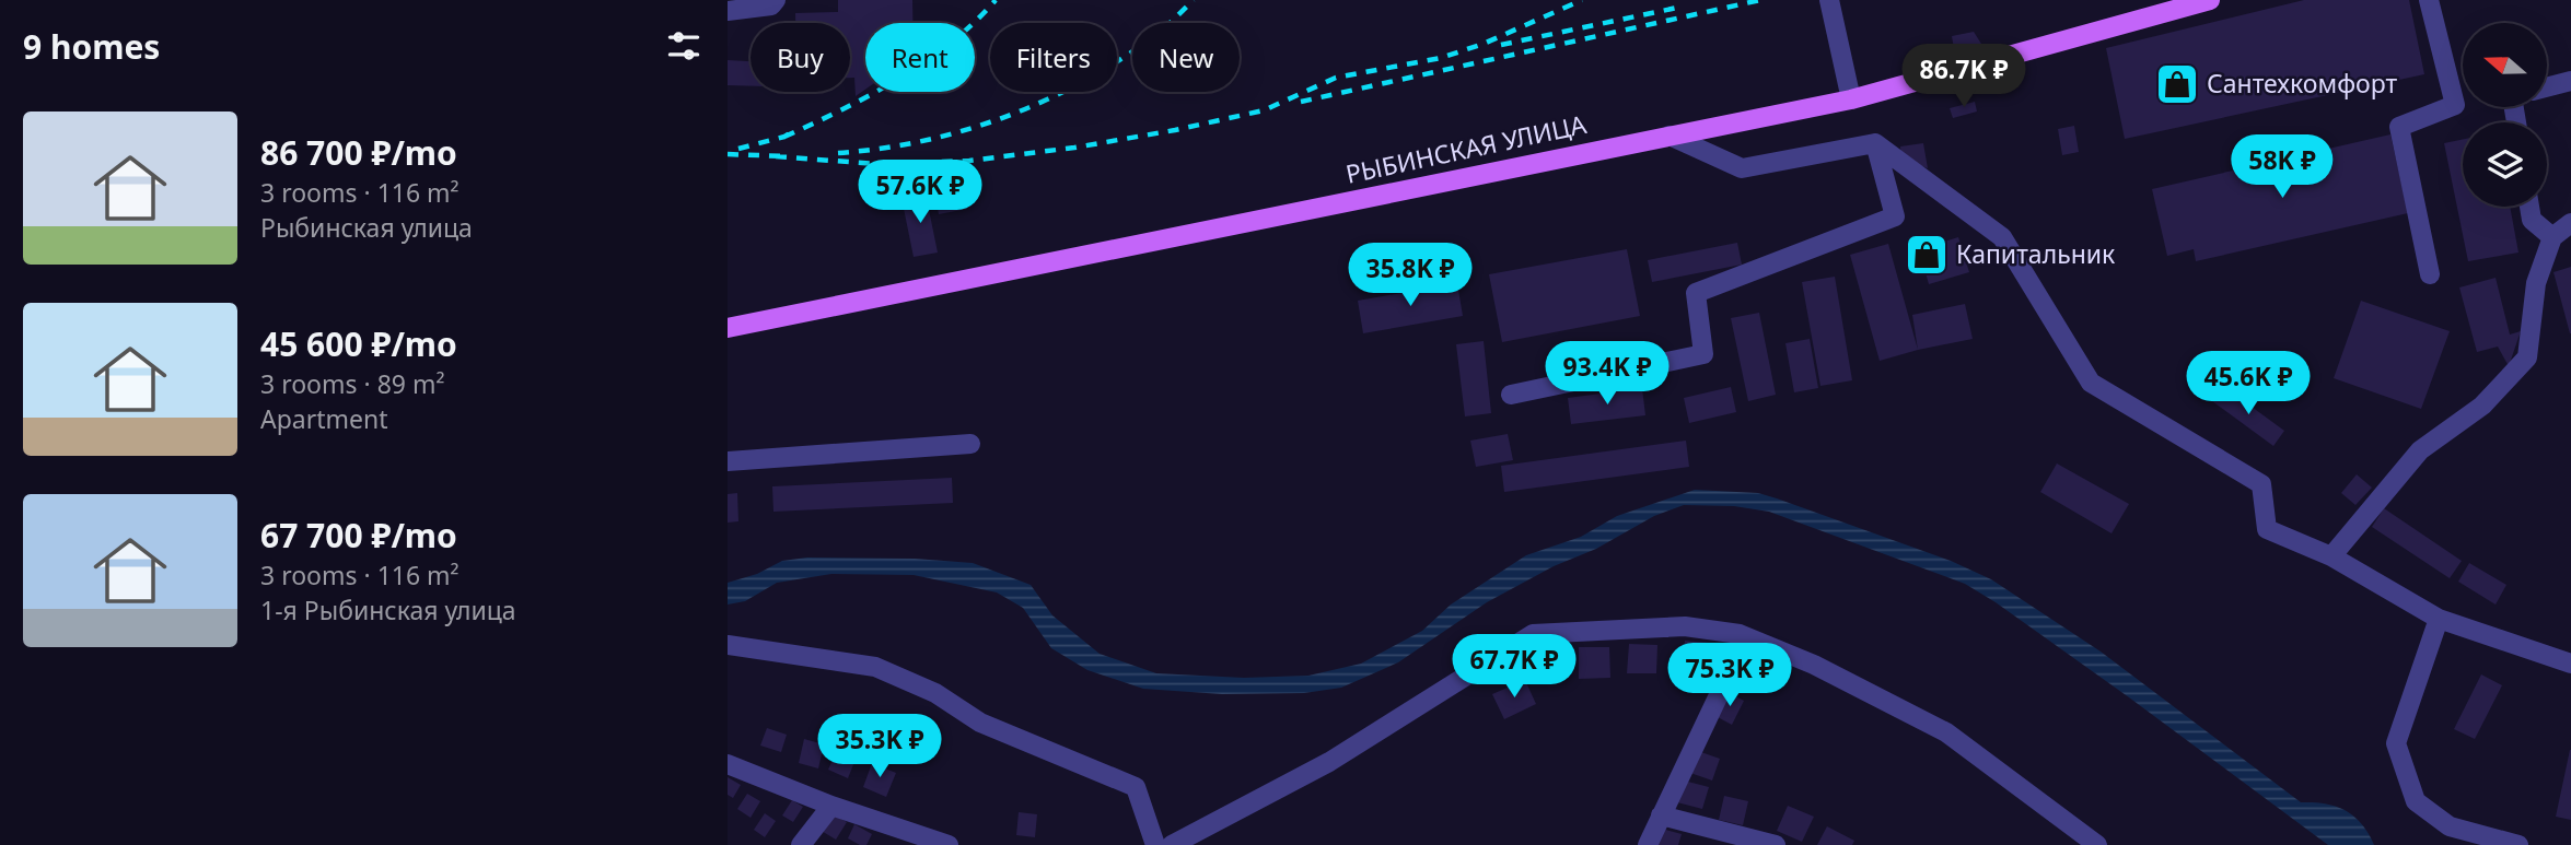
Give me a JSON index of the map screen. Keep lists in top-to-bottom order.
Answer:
{
  "streets": {
    "main road": ["РЫБИНСКАЯ УЛИЦА"]
  },
  "places": {
    "shop": ["Сантехкомфорт", "Капитальник"]
  },
  "north": "left",
  "page": {
    "heading": "9 homes",
    "chip": [
      "Buy",
      "Rent",
      "Filters",
      "New"
    ],
    "price": [
      "86.7K ₽",
      "58K ₽",
      "57.6K ₽",
      "35.8K ₽",
      "93.4K ₽",
      "45.6K ₽",
      "67.7K ₽",
      "75.3K ₽",
      "35.3K ₽"
    ],
    "list": [
      {
        "name": "86 700 ₽/mo",
        "note": "3 rooms · 116 m² · Рыбинская улица"
      },
      {
        "name": "45 600 ₽/mo",
        "note": "3 rooms · 89 m² · Apartment"
      },
      {
        "name": "67 700 ₽/mo",
        "note": "3 rooms · 116 m² · 1-я Рыбинская улица"
      }
    ]
  }
}
